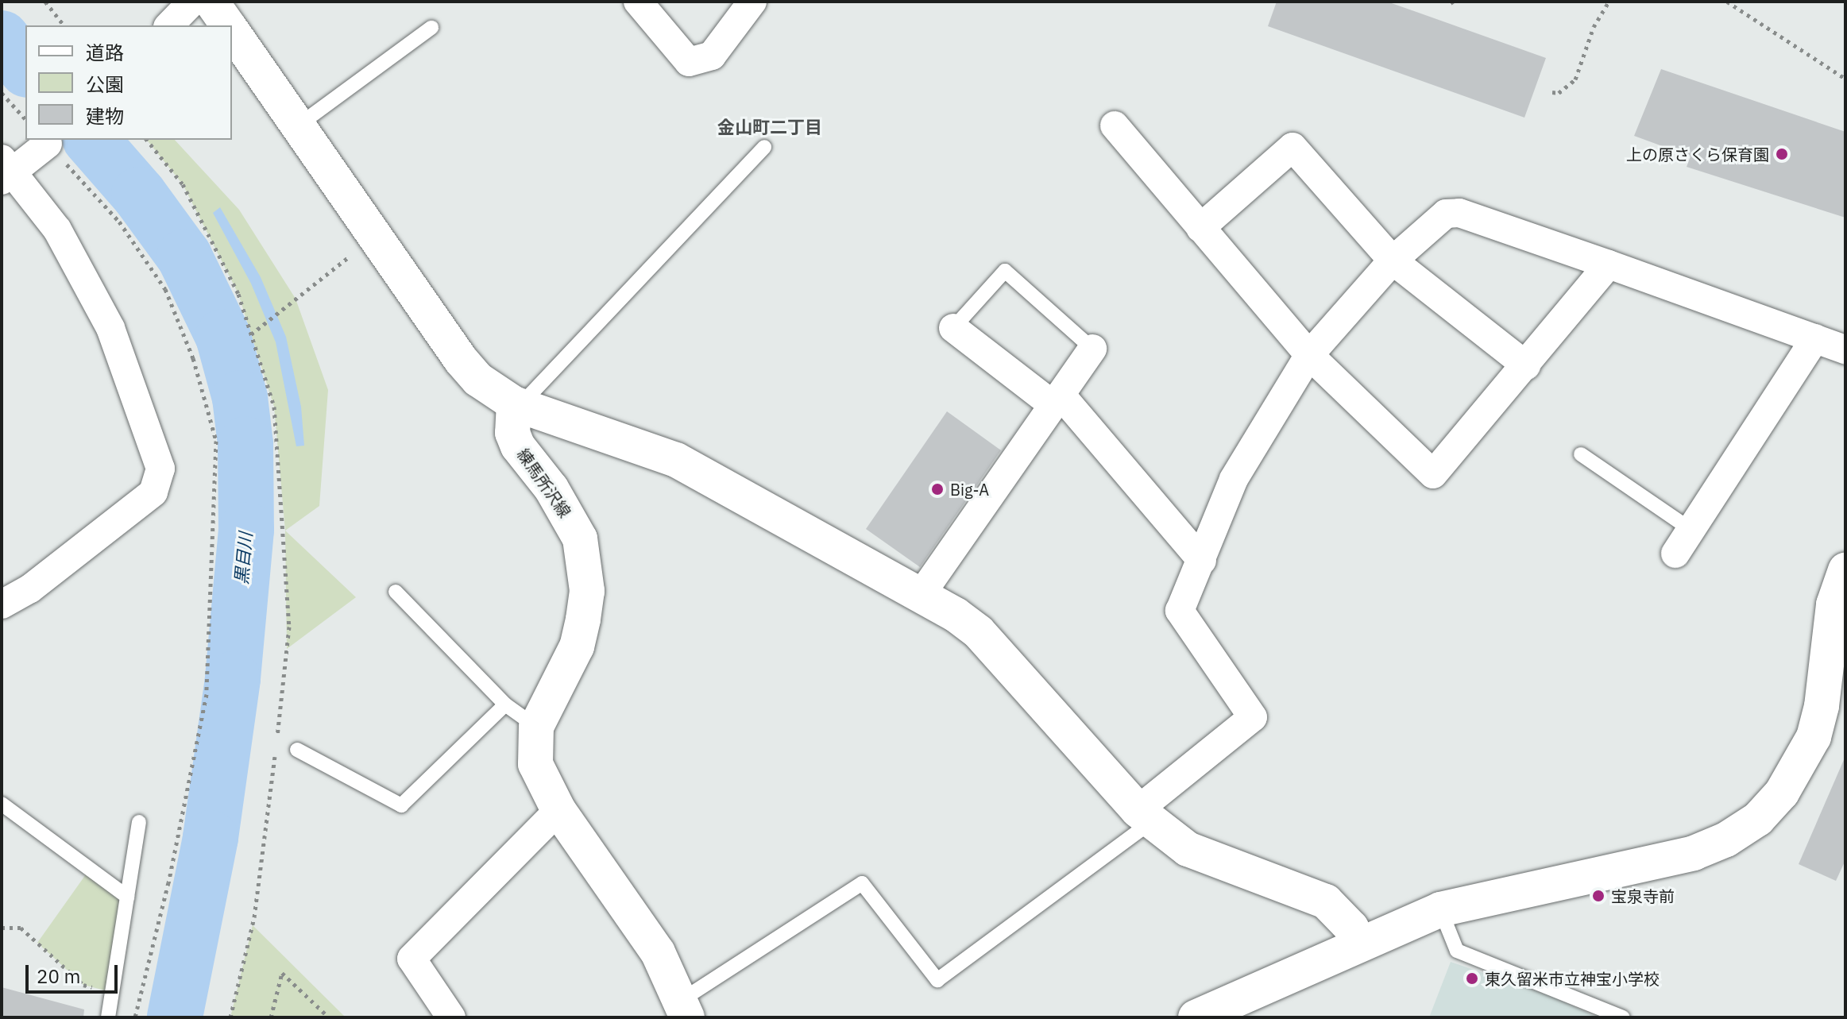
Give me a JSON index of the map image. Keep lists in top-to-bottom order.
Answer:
{
  "streets": {
    "street": ["練馬所沢線"]
  },
  "districts": ["金山町二丁目"],
  "water": ["黒目川"],
  "places": [
    "上の原さくら保育園",
    "Big-A",
    "宝泉寺前",
    "東久留米市立神宝小学校"
  ],
  "legend": ["道路", "公園", "建物"],
  "scale_bar": "20 m"
}
